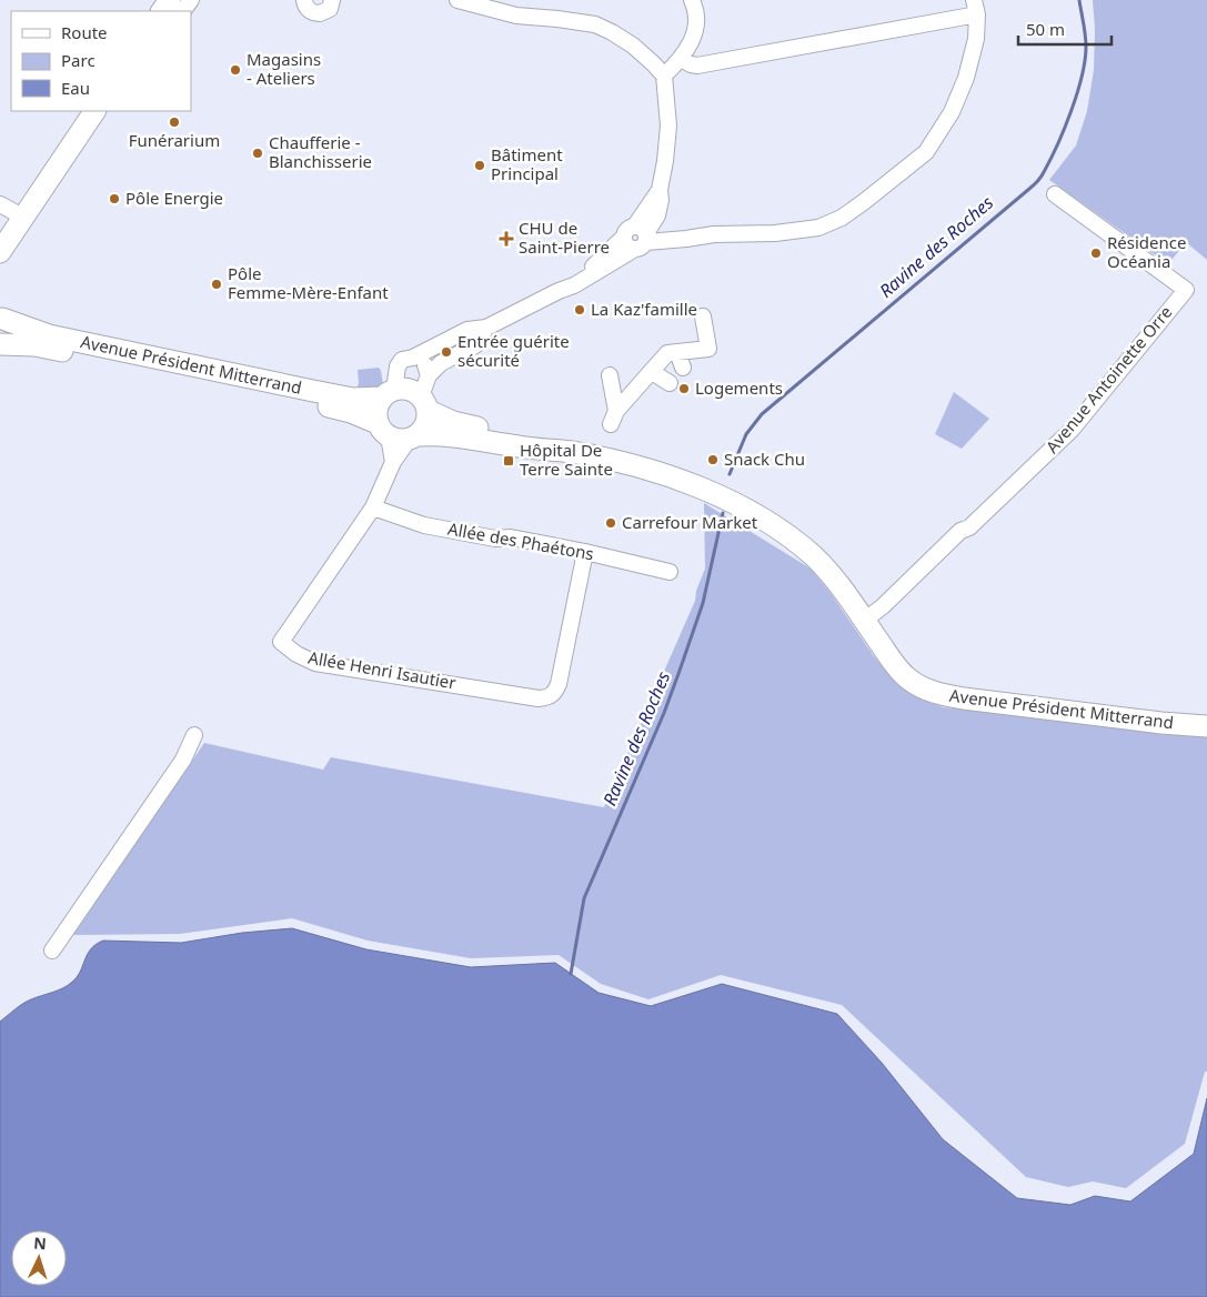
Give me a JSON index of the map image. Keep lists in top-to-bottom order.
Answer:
{
  "streets": {
    "main road": ["Avenue Président Mitterrand"],
    "street": ["Avenue Antoinette Orre", "Allée des Phaétons", "Allée Henri Isautier"]
  },
  "crossings": [
    ["Avenue Président Mitterrand", "Avenue Antoinette Orre"],
    ["Avenue Président Mitterrand", "Allée Henri Isautier"],
    ["Allée des Phaétons", "Allée Henri Isautier"]
  ],
  "water": ["Ravine des Roches"],
  "places": {
    "other": [
      "Magasins - Ateliers",
      "Funérarium",
      "Chaufferie - Blanchisserie",
      "Bâtiment Principal",
      "Pôle Energie",
      "Résidence Océania",
      "Pôle Femme-Mère-Enfant",
      "La Kaz'famille",
      "Entrée guérite sécurité",
      "Logements",
      "Snack Chu",
      "Carrefour Market"
    ],
    "health": ["CHU de Saint-Pierre"],
    "transit": ["Hôpital De Terre Sainte"]
  },
  "legend": ["Route", "Parc", "Eau"],
  "scale_bar": "50 m",
  "north": "top"
}
